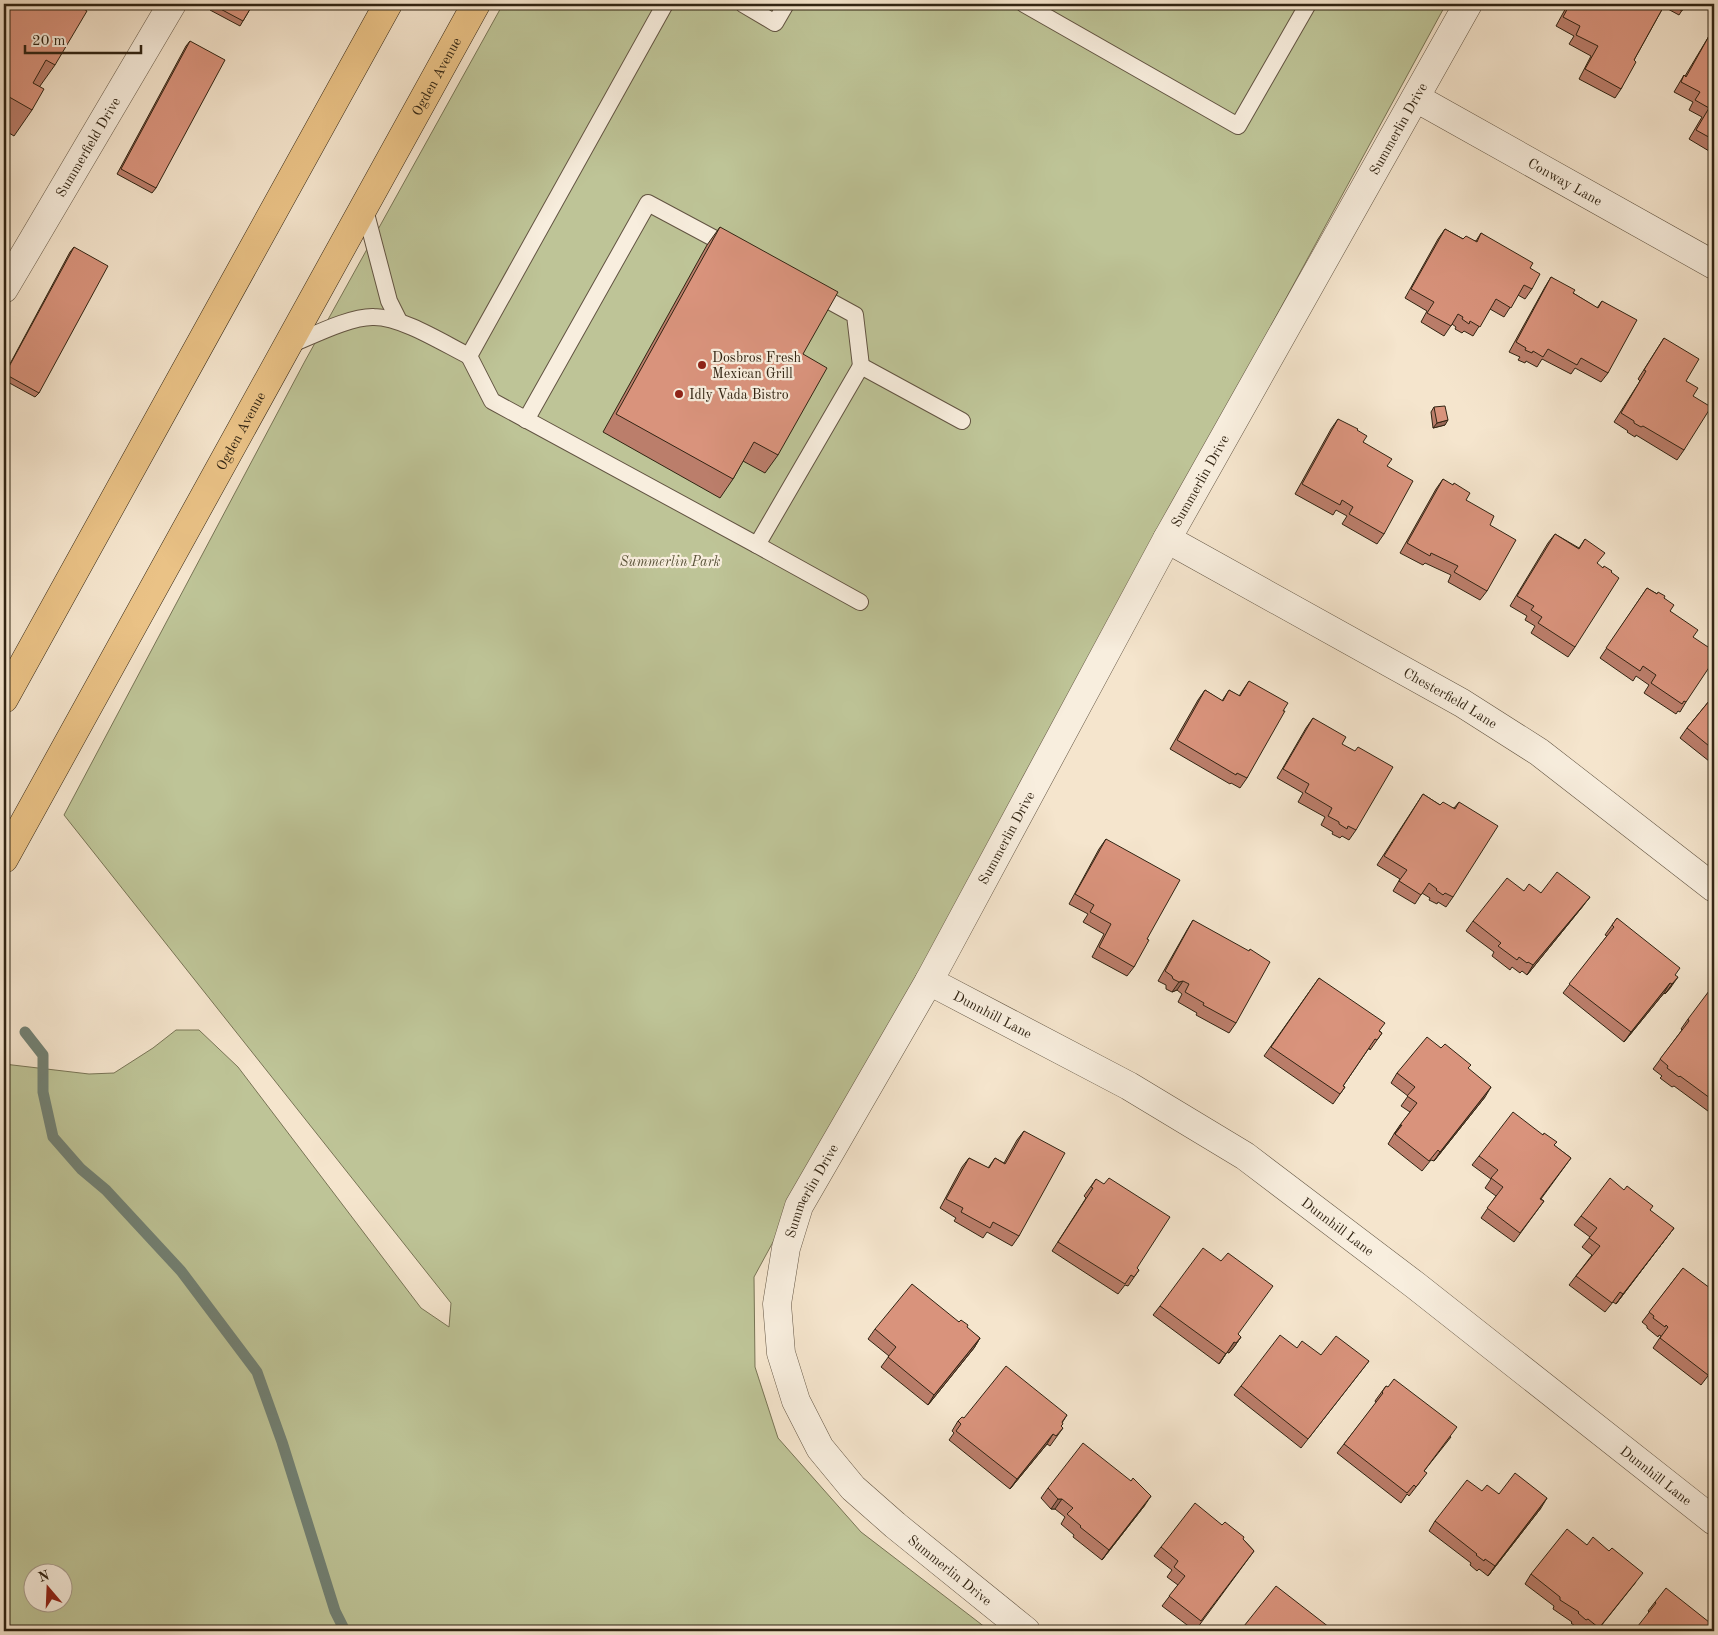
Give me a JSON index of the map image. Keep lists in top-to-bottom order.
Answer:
{
  "streets": {
    "main road": ["Ogden Avenue"],
    "street": [
      "Summerlin Drive",
      "Summerfield Drive",
      "Conway Lane",
      "Chesterfield Lane",
      "Dunnhill Lane"
    ]
  },
  "crossings": [
    ["Summerlin Drive", "Conway Lane"],
    ["Summerlin Drive", "Chesterfield Lane"],
    ["Summerlin Drive", "Dunnhill Lane"]
  ],
  "parks": ["Summerlin Park"],
  "places": ["Dosbros Fresh Mexican Grill", "Idly Vada Bistro"],
  "scale_bar": "20 m",
  "north": "top"
}
